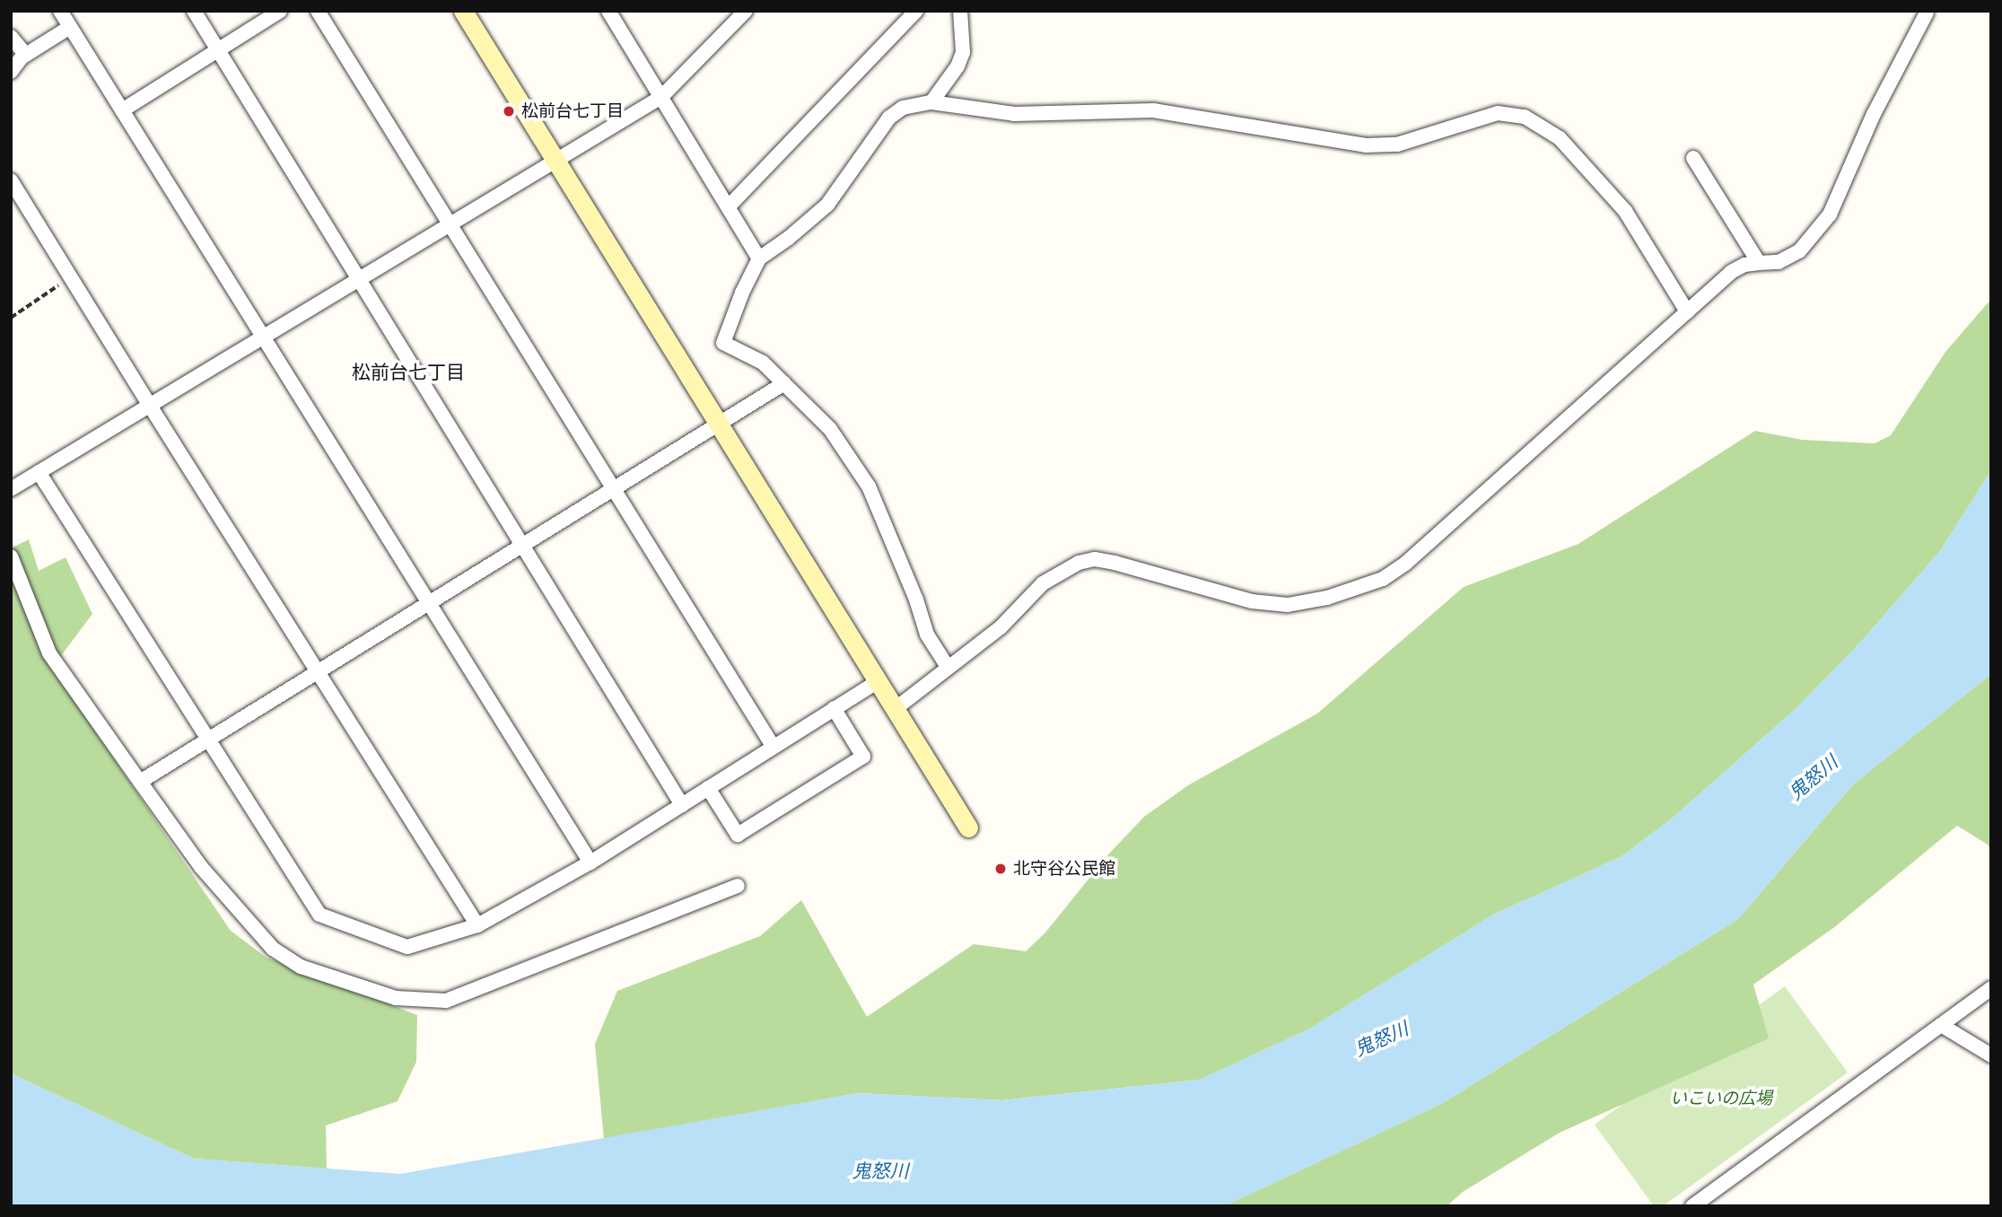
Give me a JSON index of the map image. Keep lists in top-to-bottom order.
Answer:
{
  "districts": ["松前台七丁目"],
  "water": ["鬼怒川"],
  "parks": ["いこいの広場"],
  "places": ["松前台七丁目", "北守谷公民館"]
}
